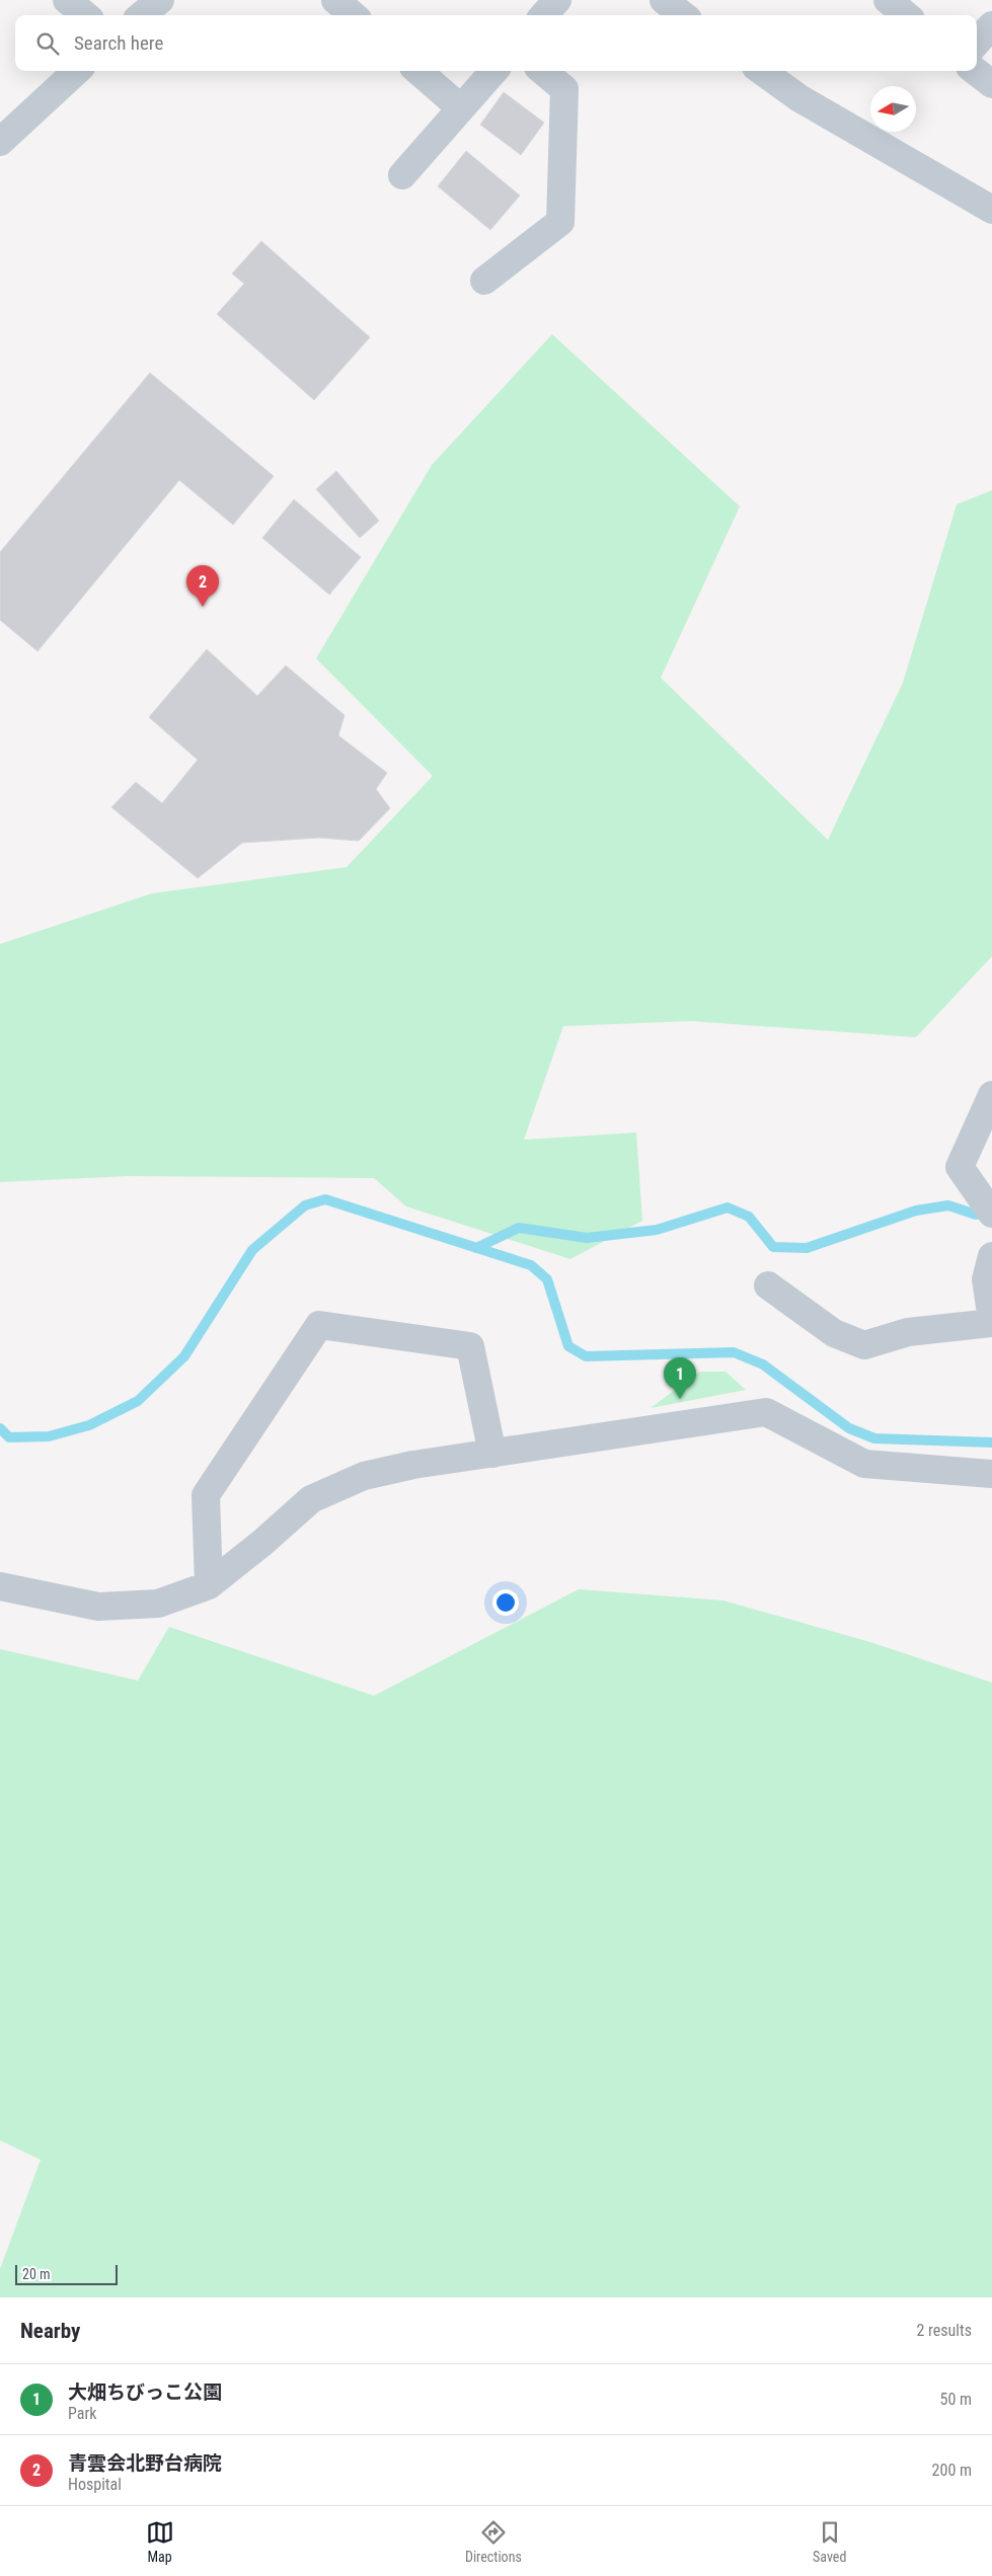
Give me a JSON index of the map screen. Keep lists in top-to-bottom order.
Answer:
{
  "scale_bar": "20 m",
  "north": "left",
  "page": {
    "search": "Search here",
    "pins": ["2", "1"],
    "scale": "20 m",
    "heading": ["Nearby", "2 results"],
    "list": [
      {
        "mark": "1",
        "name": "大畑ちびっこ公園",
        "note": "Park",
        "value": "50 m"
      },
      {
        "mark": "2",
        "name": "青雲会北野台病院",
        "note": "Hospital",
        "value": "200 m"
      }
    ],
    "nav": ["Map", "Directions", "Saved"]
  }
}
